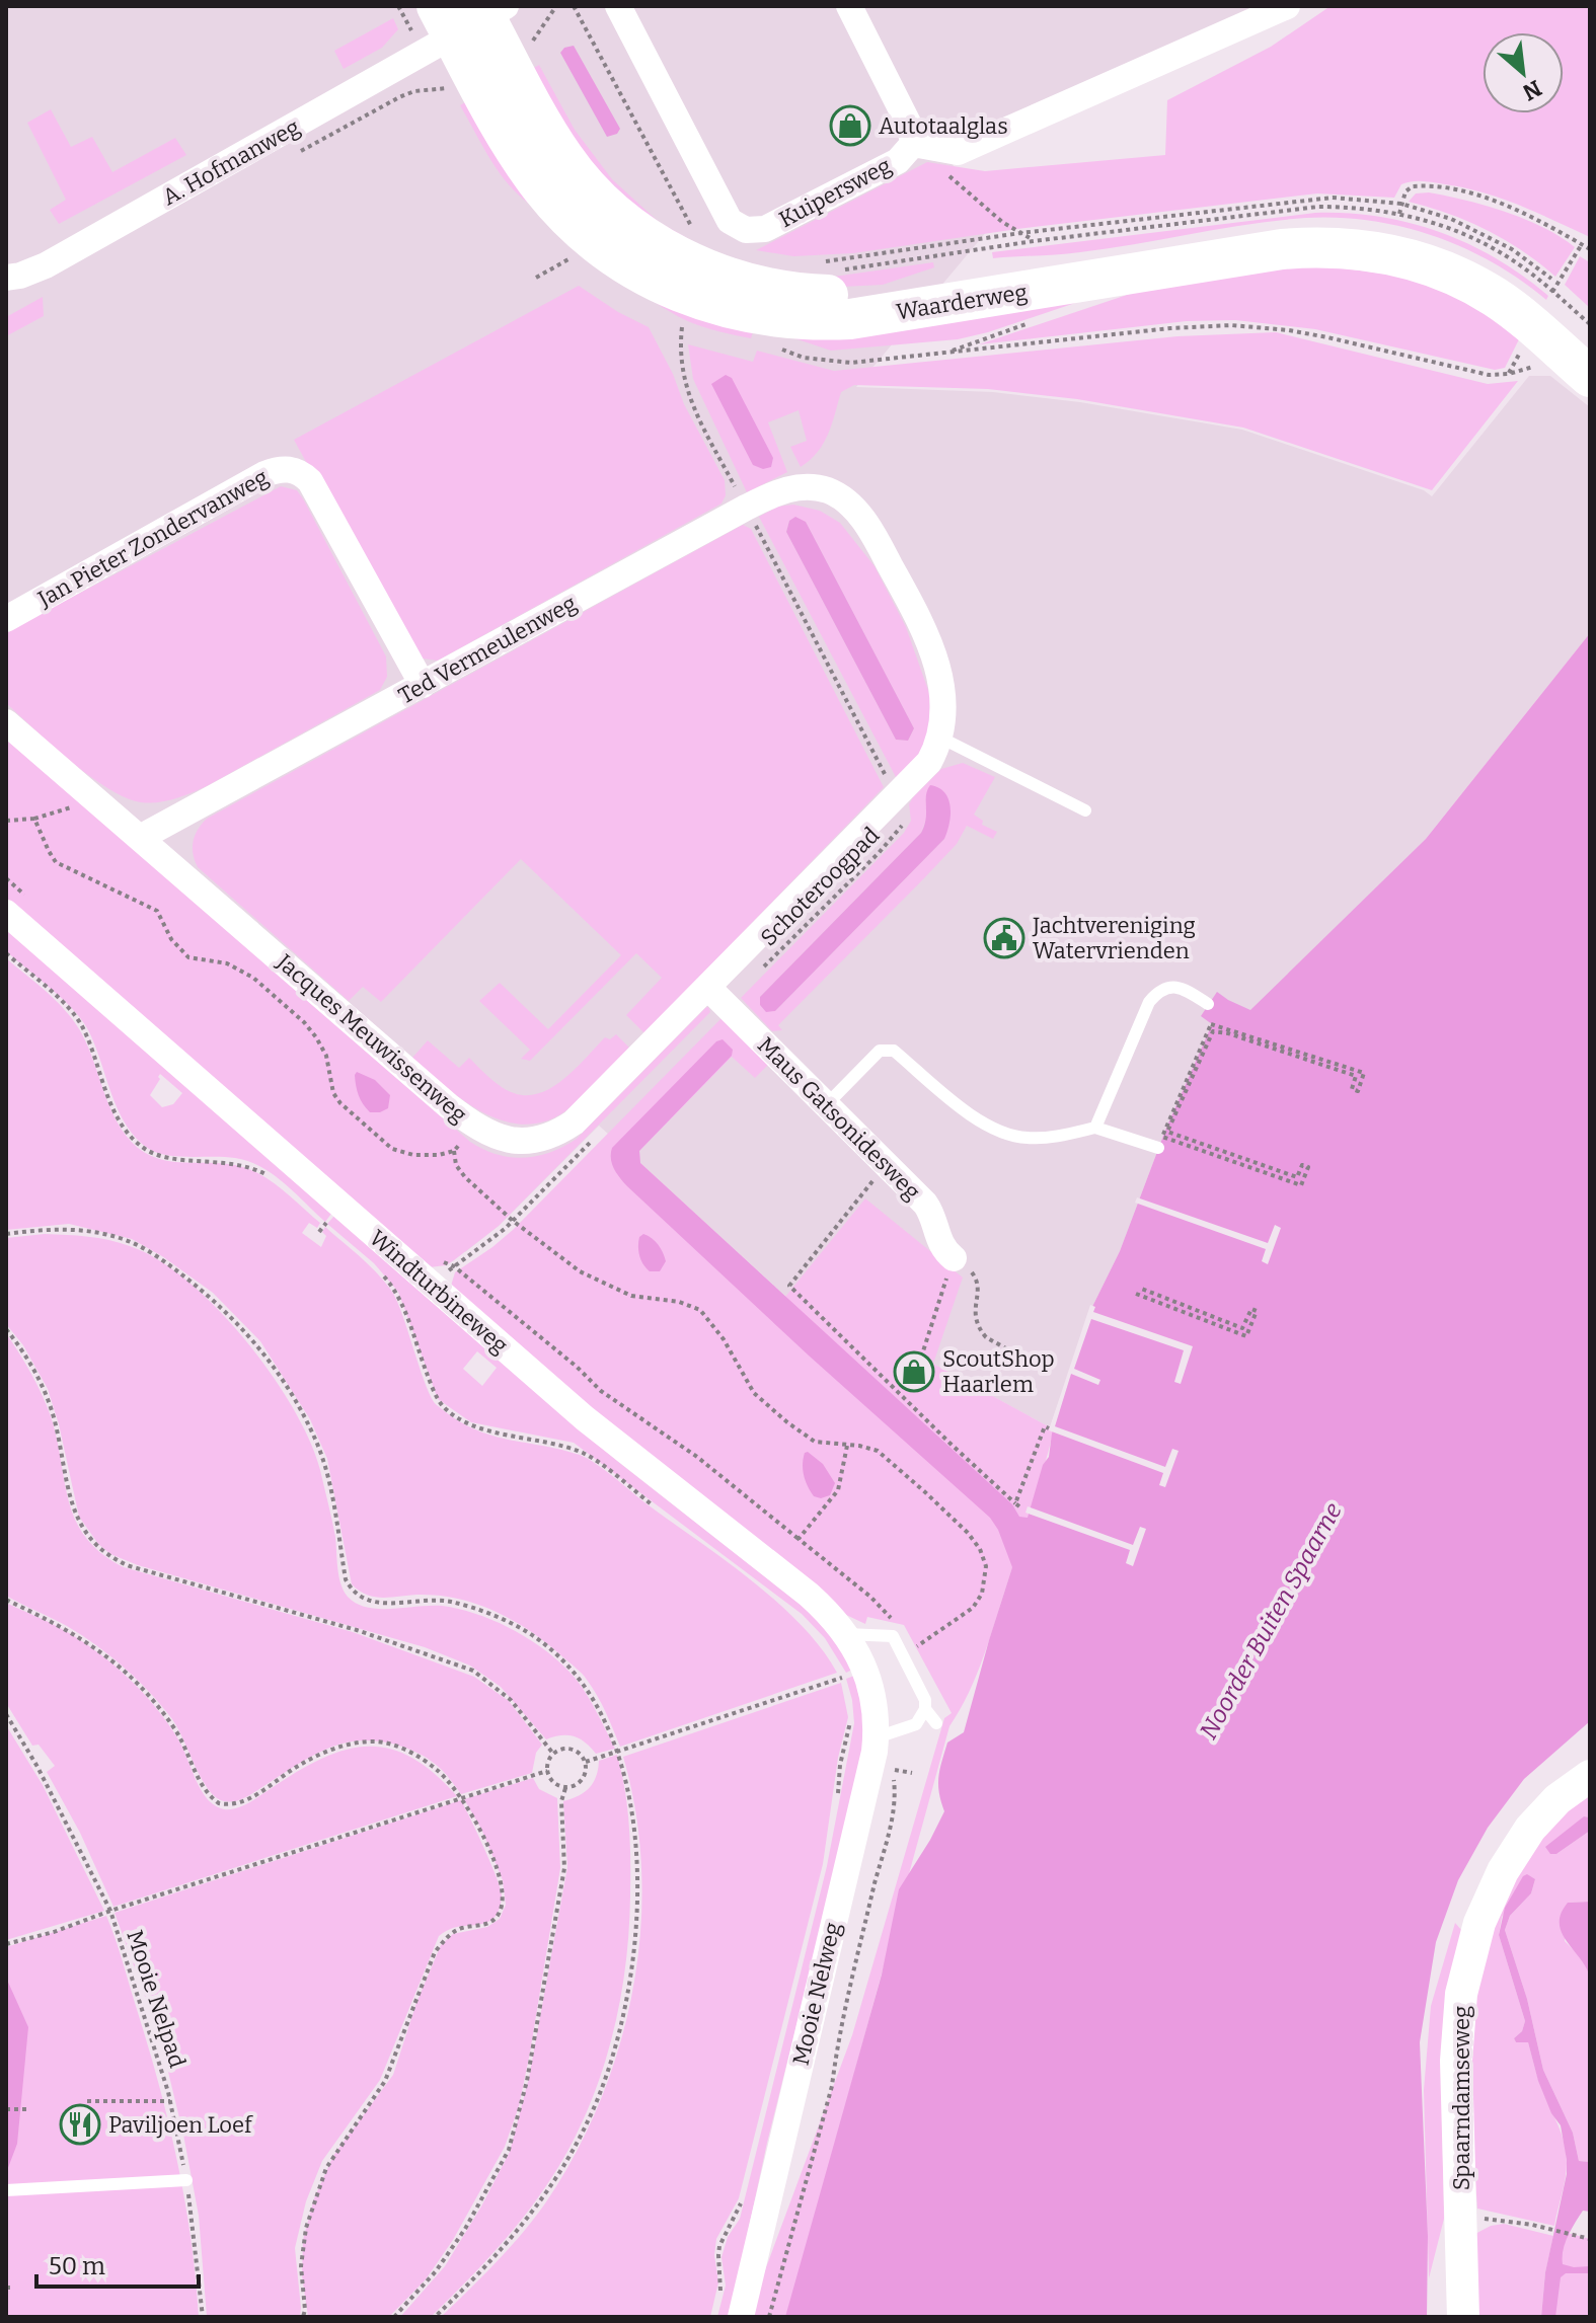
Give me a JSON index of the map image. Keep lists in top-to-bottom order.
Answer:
{
  "streets": {
    "main road": ["Waarderweg"],
    "street": [
      "A. Hofmanweg",
      "Kuipersweg",
      "Jan Pieter Zondervanweg",
      "Ted Vermeulenweg",
      "Jacques Meuwissenweg",
      "Maus Gatsonidesweg",
      "Windturbineweg",
      "Mooie Nelweg",
      "Spaarndamseweg"
    ],
    "path": ["Schoteroogpad", "Mooie Nelpad"]
  },
  "crossings": [
    ["A. Hofmanweg", "Waarderweg"],
    ["Jan Pieter Zondervanweg", "Ted Vermeulenweg"],
    ["Ted Vermeulenweg", "Schoteroogpad"],
    ["Ted Vermeulenweg", "Jacques Meuwissenweg"],
    ["Schoteroogpad", "Jacques Meuwissenweg"],
    ["Jacques Meuwissenweg", "Maus Gatsonidesweg"],
    ["Windturbineweg", "Mooie Nelweg"]
  ],
  "water": ["Noorder Buiten Spaarne"],
  "places": {
    "shop": ["Autotaalglas", "ScoutShop Haarlem"],
    "public building": ["Jachtvereniging Watervrienden"],
    "restaurant": ["Paviljoen Loef"]
  },
  "scale_bar": "50 m",
  "north": "bottom right"
}
